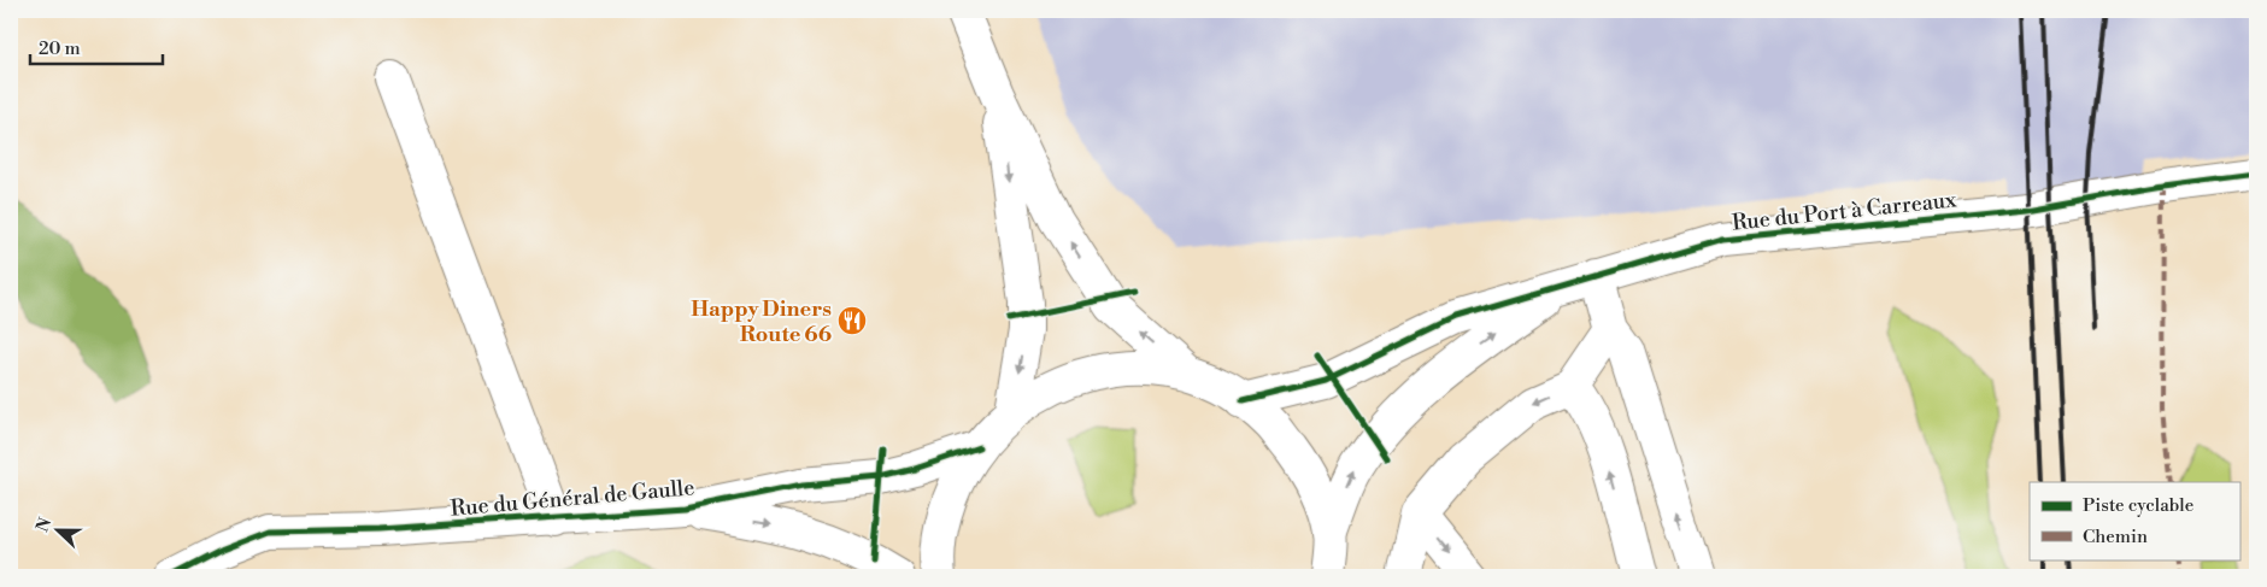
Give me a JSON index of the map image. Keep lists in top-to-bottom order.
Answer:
{
  "streets": {
    "street": ["Rue du Port à Carreaux", "Rue du Général de Gaulle"]
  },
  "places": {
    "restaurant": ["Happy Diners Route 66"]
  },
  "legend": ["Piste cyclable", "Chemin"],
  "scale_bar": "20 m",
  "north": "left"
}
